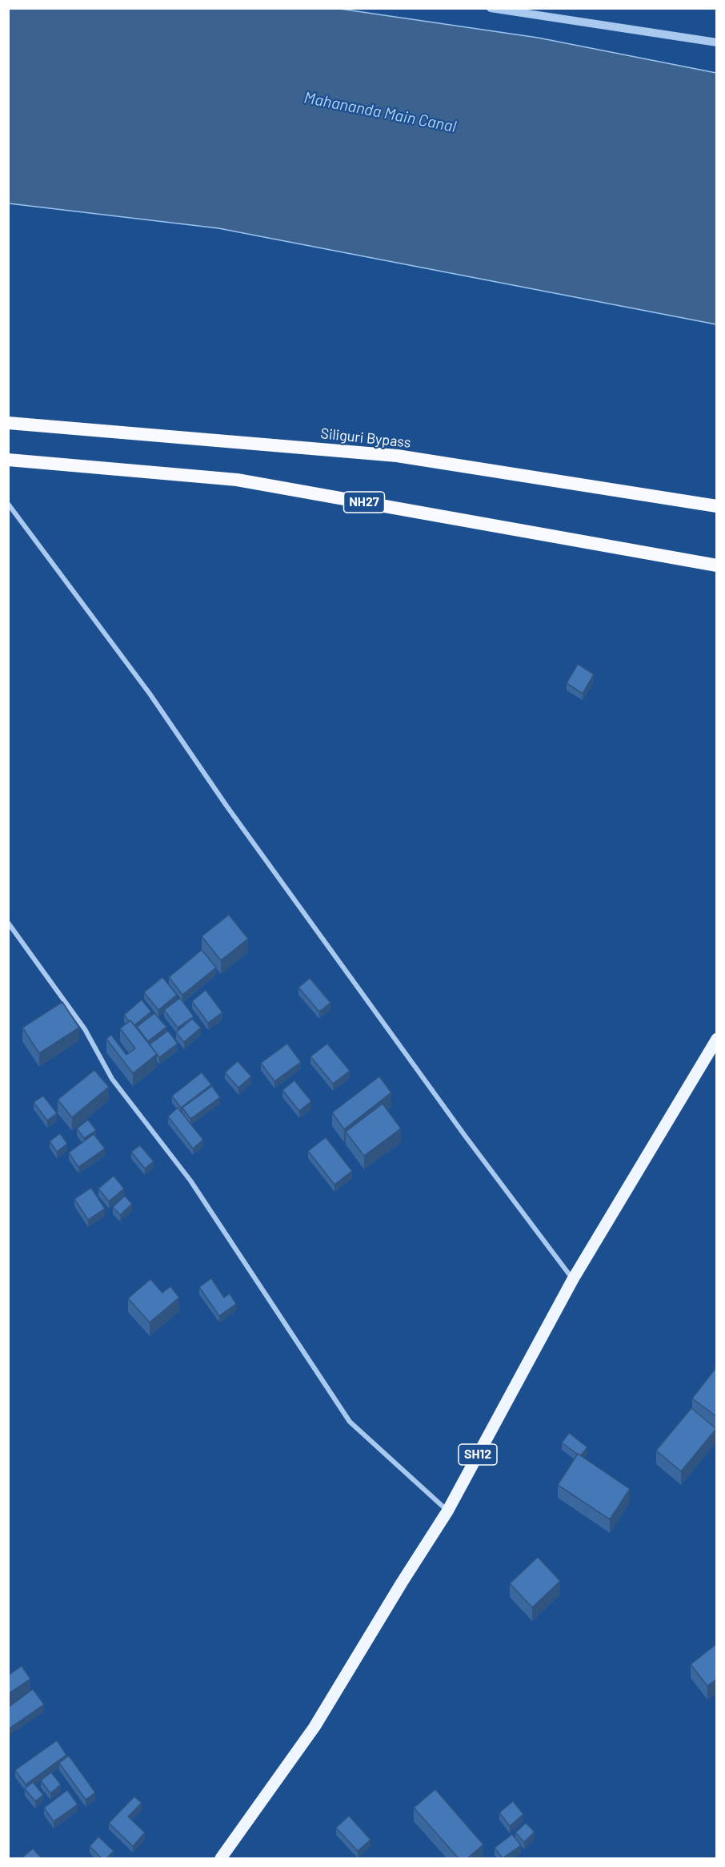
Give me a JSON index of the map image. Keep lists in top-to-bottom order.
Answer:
{
  "streets": {
    "highway": ["Siliguri Bypass", "NH27"],
    "main road": ["SH12"]
  },
  "water": ["Mahananda Main Canal"]
}
